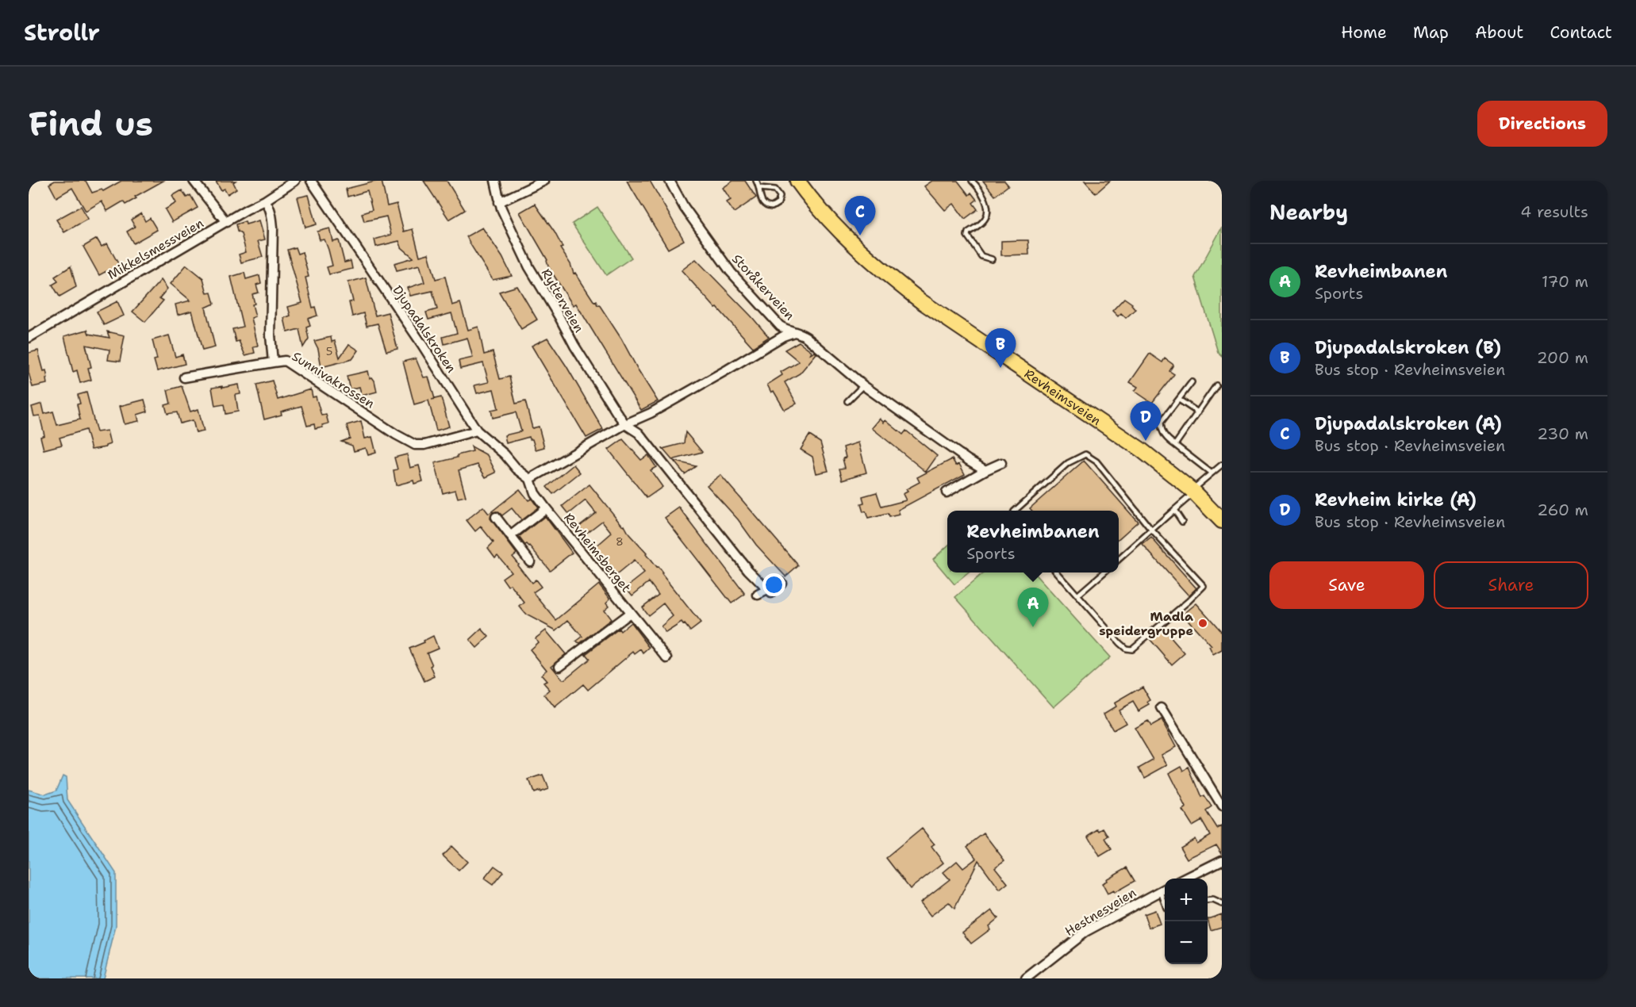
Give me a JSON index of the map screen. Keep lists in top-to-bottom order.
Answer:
{
  "streets": {
    "main road": ["Revheimsveien"],
    "street": [
      "Mikkelsmessveien",
      "Storåkerveien",
      "Rytterveien",
      "Djupadalskroken",
      "Sunnivakrossen",
      "Revheimsberget",
      "Hestnesveien"
    ]
  },
  "crossings": [
    ["Mikkelsmessveien", "Sunnivakrossen"],
    ["Djupadalskroken", "Sunnivakrossen"],
    ["Djupadalskroken", "Revheimsberget"]
  ],
  "places": ["Madla speidergruppe"],
  "house_numbers": ["5", "8"],
  "page": {
    "header": "Strollr",
    "nav": [
      "Home",
      "Map",
      "About",
      "Contact"
    ],
    "buttons": [
      "Directions",
      ["Save", "Share"]
    ],
    "title": "Find us",
    "heading": ["Nearby", "4 results"],
    "pins": [
      "C",
      "B",
      "D",
      "A"
    ],
    "list": [
      {
        "mark": "A",
        "name": "Revheimbanen",
        "note": "Sports",
        "value": "170 m"
      },
      {
        "mark": "B",
        "name": "Djupadalskroken (B)",
        "note": "Bus stop · Revheimsveien",
        "value": "200 m"
      },
      {
        "mark": "C",
        "name": "Djupadalskroken (A)",
        "note": "Bus stop · Revheimsveien",
        "value": "230 m"
      },
      {
        "mark": "D",
        "name": "Revheim kirke (A)",
        "note": "Bus stop · Revheimsveien",
        "value": "260 m"
      }
    ],
    "popup": ["Revheimbanen", "Sports"],
    "map_buttons": ["+", "−"]
  }
}
